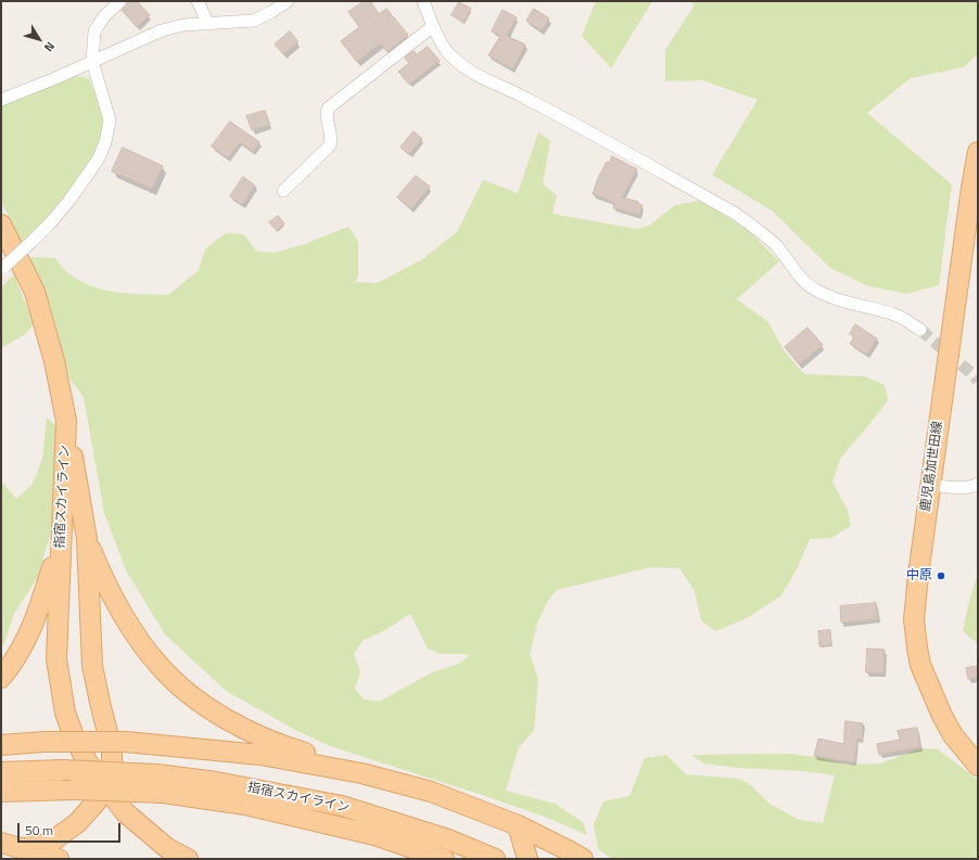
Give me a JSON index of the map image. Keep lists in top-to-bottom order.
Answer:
{
  "streets": {
    "main road": ["鹿児島加世田線", "指宿スカイライン"]
  },
  "places": ["中原"],
  "scale_bar": "50 m",
  "north": "bottom right"
}
